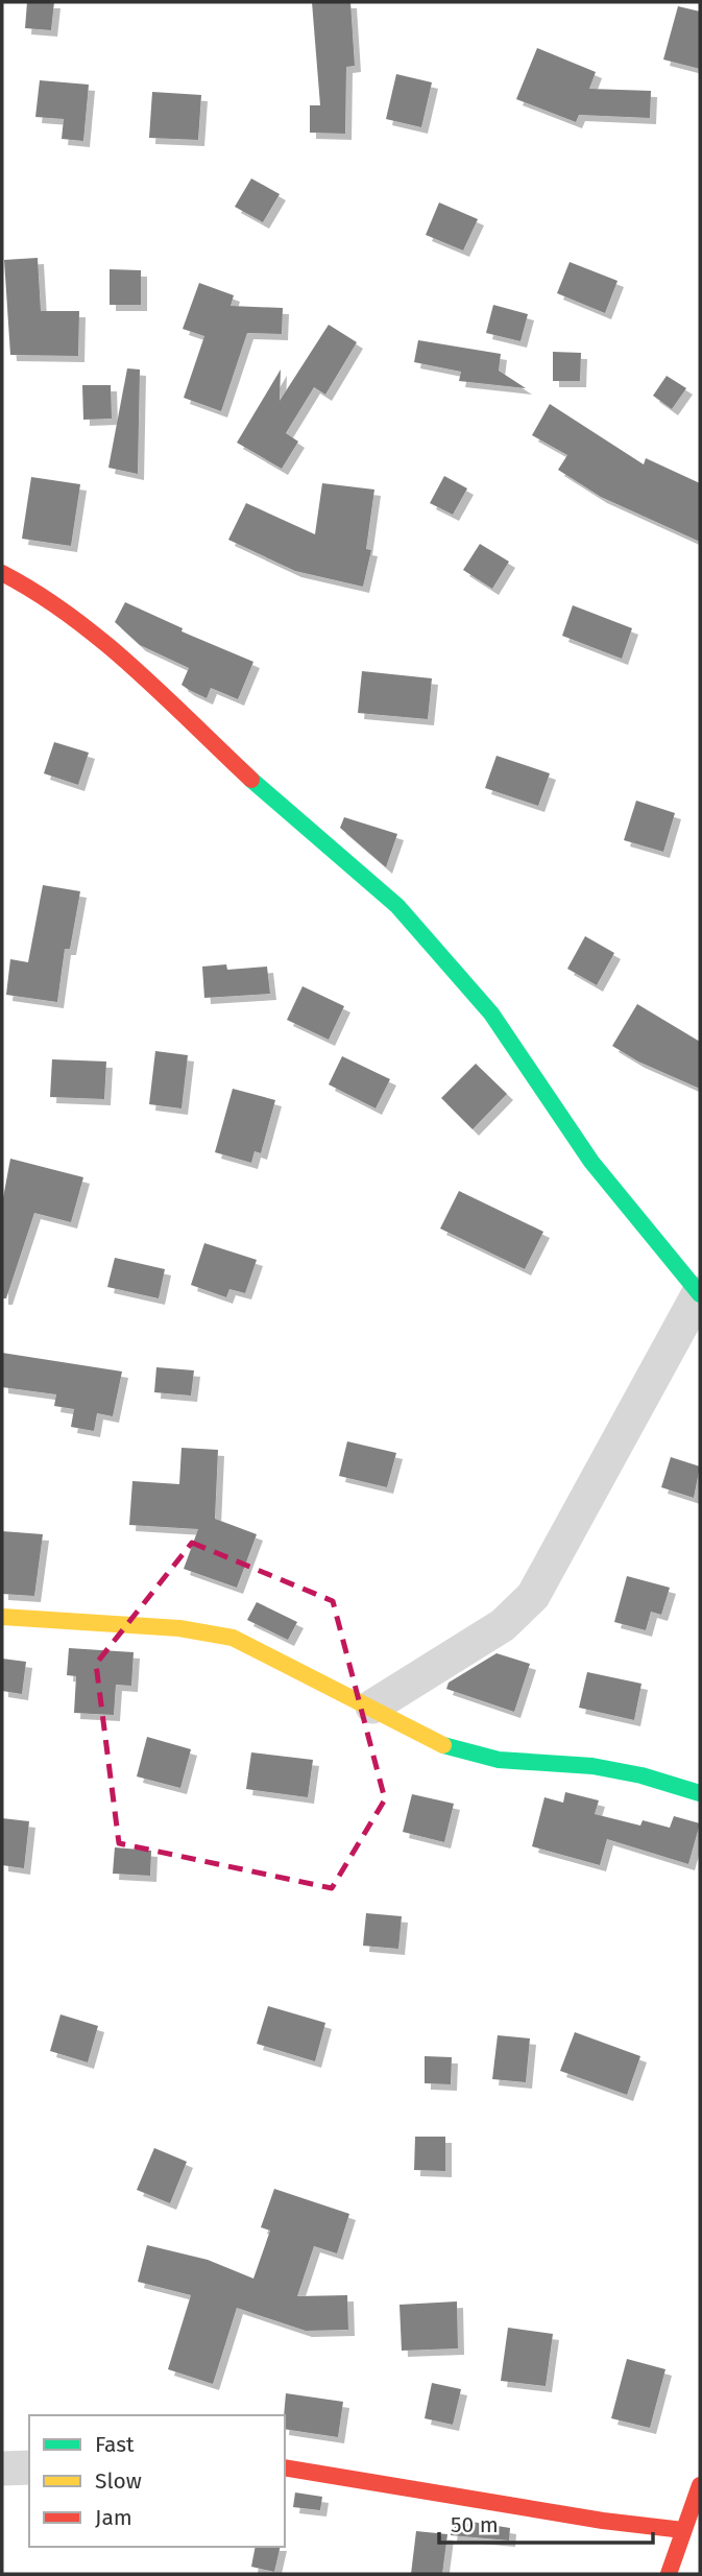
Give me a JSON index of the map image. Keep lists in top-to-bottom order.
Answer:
{
  "legend": ["Fast", "Slow", "Jam"],
  "scale_bar": "50 m"
}
